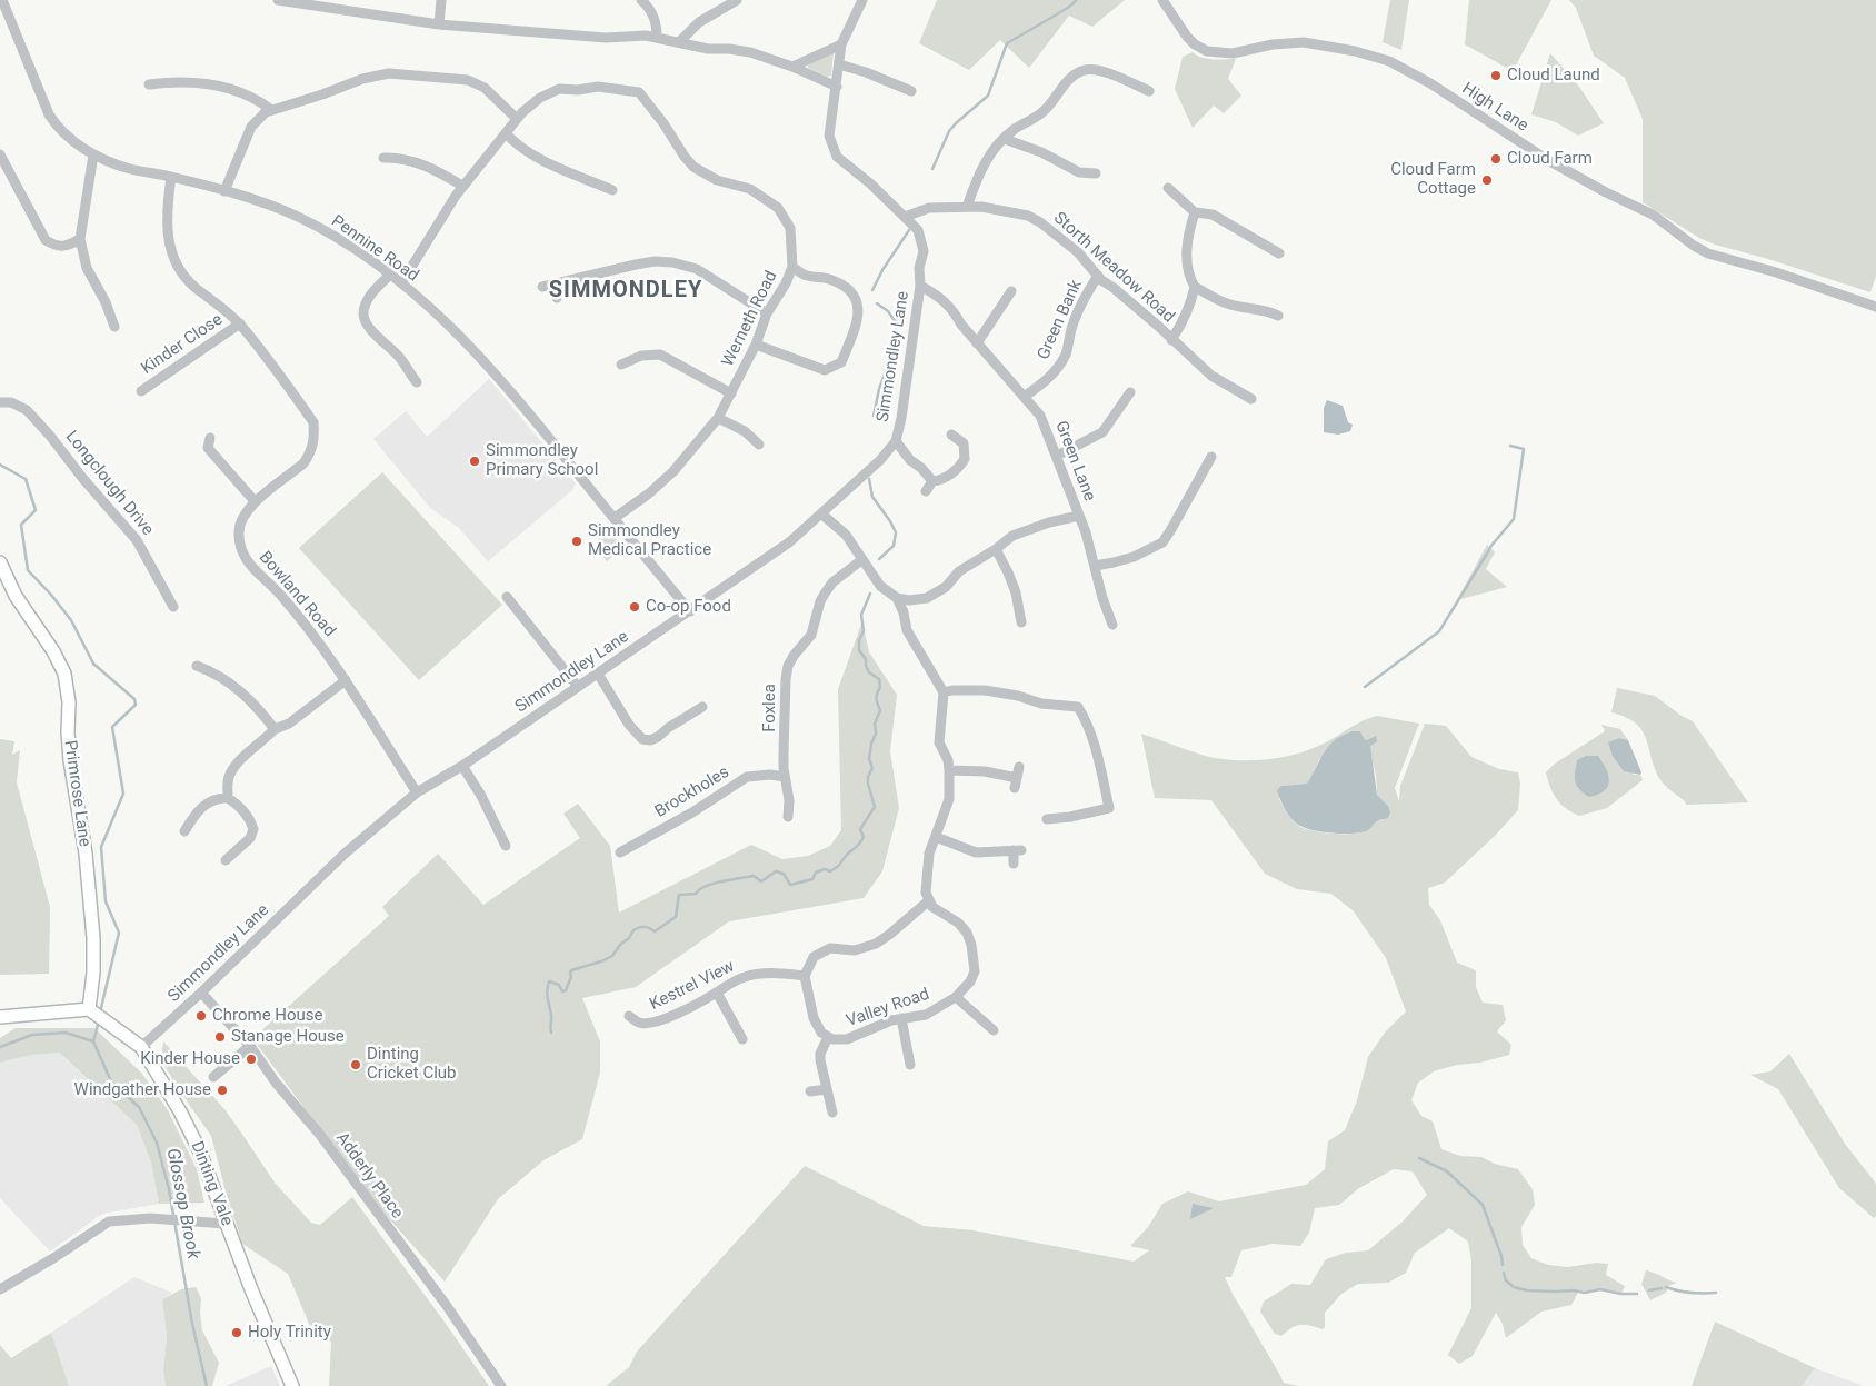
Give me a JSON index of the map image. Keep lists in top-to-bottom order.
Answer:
{
  "streets": {
    "main road": ["Primrose Lane", "Dinting Vale"],
    "street": [
      "High Lane",
      "Pennine Road",
      "Storth Meadow Road",
      "Werneth Road",
      "Green Bank",
      "Kinder Close",
      "Simmondley Lane",
      "Green Lane",
      "Longclough Drive",
      "Bowland Road",
      "Foxlea",
      "Brockholes",
      "Kestrel View",
      "Valley Road",
      "Adderly Place"
    ]
  },
  "crossings": [
    ["Pennine Road", "Werneth Road"],
    ["Pennine Road", "Simmondley Lane"],
    ["Pennine Road", "Bowland Road"],
    ["Storth Meadow Road", "Green Bank"],
    ["Storth Meadow Road", "Simmondley Lane"],
    ["Green Bank", "Green Lane"],
    ["Kinder Close", "Bowland Road"],
    ["Simmondley Lane", "Green Lane"],
    ["Simmondley Lane", "Bowland Road"],
    ["Simmondley Lane", "Adderly Place"],
    ["Simmondley Lane", "Dinting Vale"],
    ["Foxlea", "Brockholes"],
    ["Primrose Lane", "Dinting Vale"],
    ["Kestrel View", "Valley Road"]
  ],
  "districts": ["SIMMONDLEY"],
  "water": ["Glossop Brook"],
  "places": [
    "Cloud Laund",
    "Cloud Farm",
    "Cloud Farm Cottage",
    "Simmondley Primary School",
    "Simmondley Medical Practice",
    "Co-op Food",
    "Chrome House",
    "Stanage House",
    "Kinder House",
    "Dinting Cricket Club",
    "Windgather House",
    "Holy Trinity"
  ]
}
